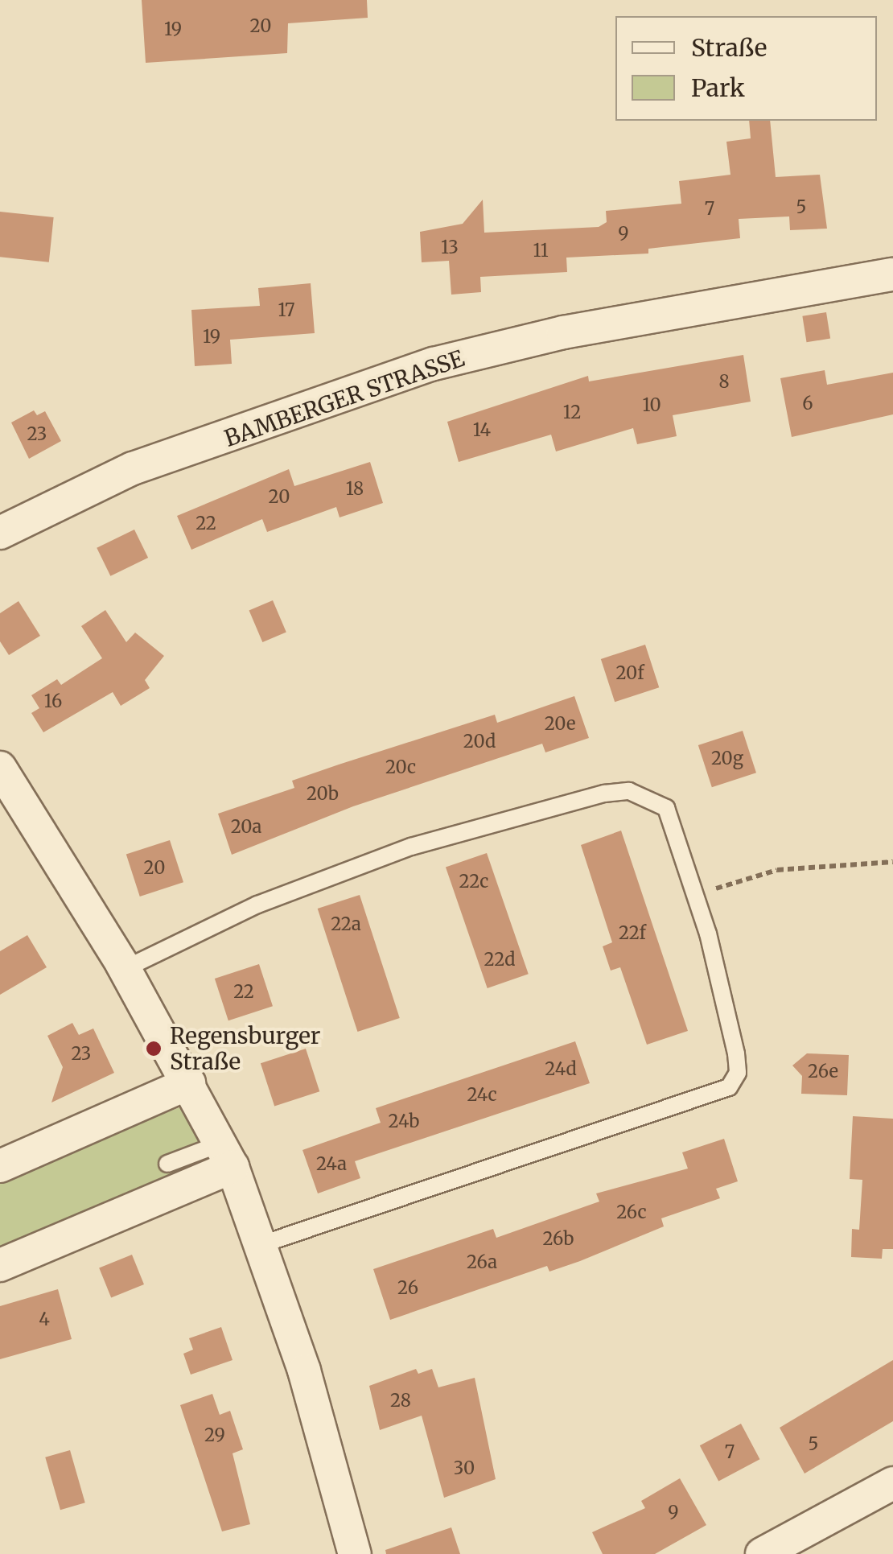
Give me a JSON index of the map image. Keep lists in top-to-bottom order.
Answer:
{
  "streets": {
    "street": ["BAMBERGER STRASSE"]
  },
  "places": ["Regensburger Straße"],
  "house_numbers": [
    "20",
    "19",
    "5",
    "7",
    "9",
    "13",
    "11",
    "17",
    "19",
    "8",
    "6",
    "10",
    "12",
    "14",
    "23",
    "18",
    "20",
    "22",
    "20f",
    "16",
    "20e",
    "20d",
    "20g",
    "20c",
    "20b",
    "20a",
    "20",
    "22c",
    "22a",
    "22f",
    "22d",
    "22",
    "23",
    "24d",
    "26e",
    "24c",
    "24b",
    "24a",
    "26c",
    "26b",
    "26a",
    "26",
    "4",
    "28",
    "29",
    "5",
    "7",
    "30",
    "9"
  ],
  "legend": ["Straße", "Park"]
}
